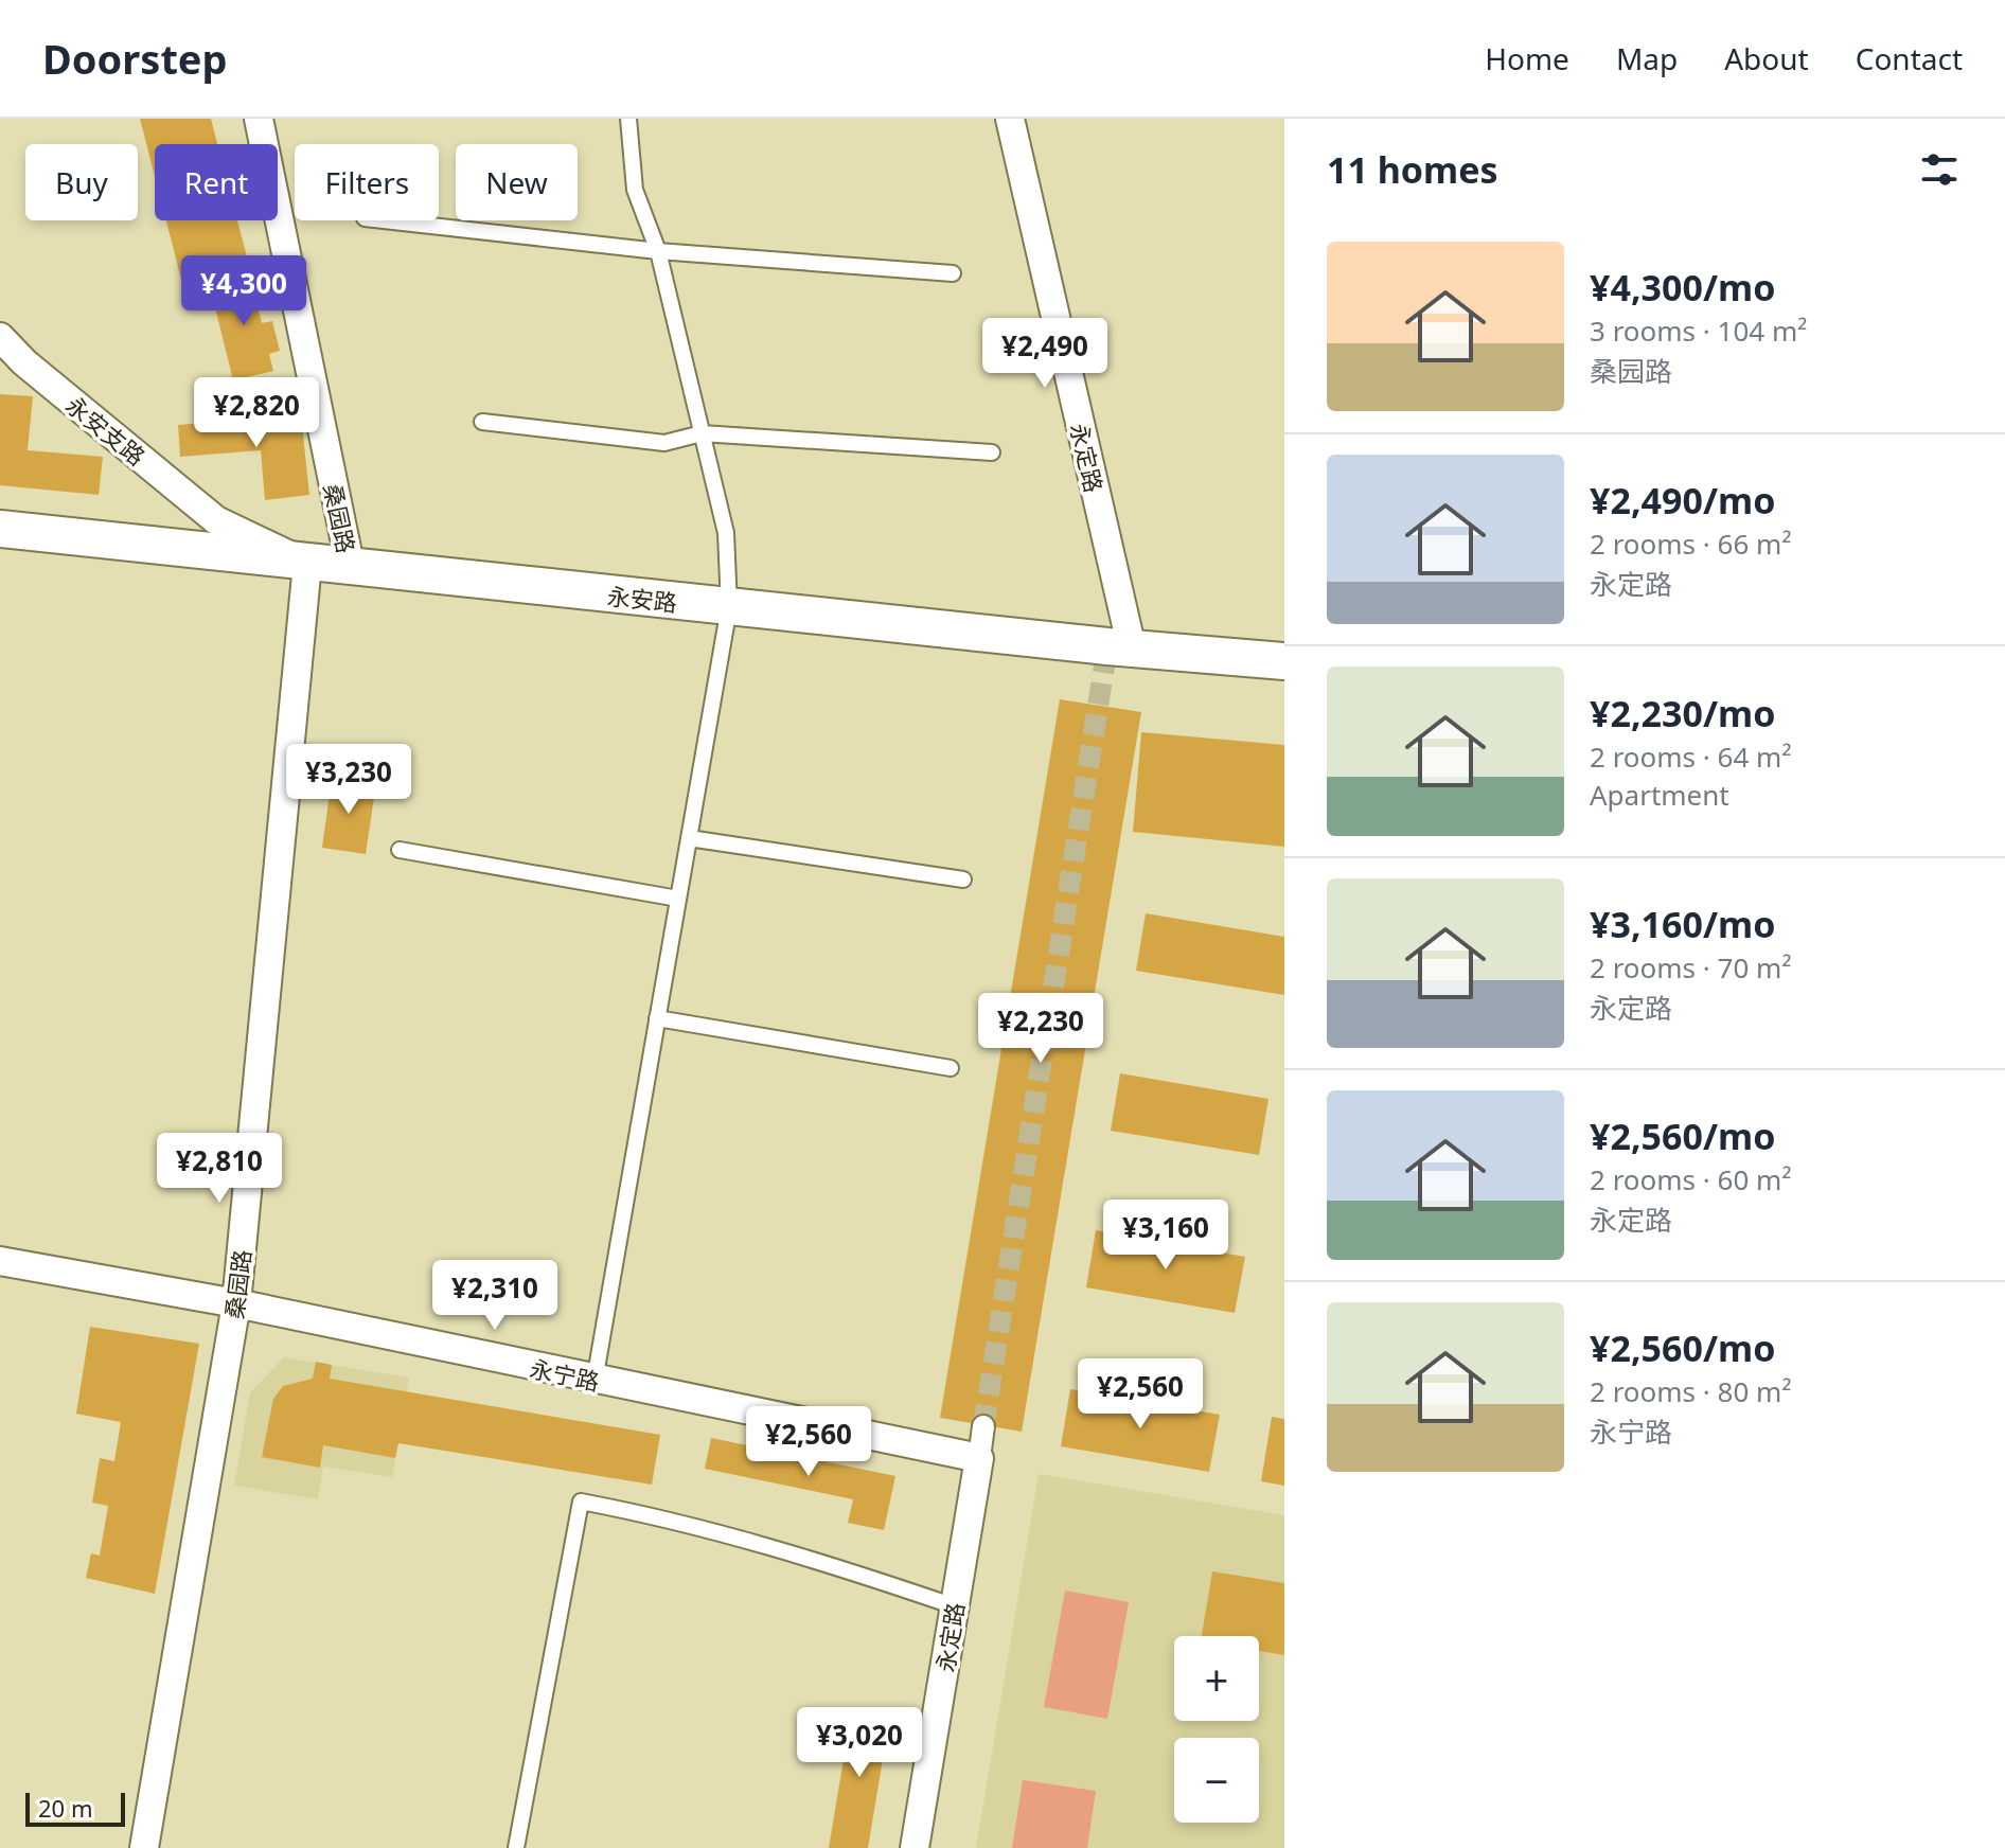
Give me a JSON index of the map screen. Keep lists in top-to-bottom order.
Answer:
{
  "streets": {
    "street": [
      "永安支路",
      "永定路",
      "桑园路",
      "永安路",
      "永宁路"
    ]
  },
  "crossings": [
    ["永安支路", "桑园路"],
    ["永安支路", "永安路"],
    ["永定路", "永安路"],
    ["永定路", "永宁路"],
    ["桑园路", "永安路"],
    ["桑园路", "永宁路"]
  ],
  "scale_bar": "20 m",
  "page": {
    "header": "Doorstep",
    "nav": [
      "Home",
      "Map",
      "About",
      "Contact"
    ],
    "heading": "11 homes",
    "chip": [
      "Buy",
      "Rent",
      "Filters",
      "New"
    ],
    "list": [
      {
        "name": "¥4,300/mo",
        "note": "3 rooms · 104 m² · 桑园路"
      },
      {
        "name": "¥2,490/mo",
        "note": "2 rooms · 66 m² · 永定路"
      },
      {
        "name": "¥2,230/mo",
        "note": "2 rooms · 64 m² · Apartment"
      },
      {
        "name": "¥3,160/mo",
        "note": "2 rooms · 70 m² · 永定路"
      },
      {
        "name": "¥2,560/mo",
        "note": "2 rooms · 60 m² · 永定路"
      },
      {
        "name": "¥2,560/mo",
        "note": "2 rooms · 80 m² · 永宁路"
      }
    ],
    "price": [
      "¥4,300",
      "¥2,490",
      "¥2,820",
      "¥3,230",
      "¥2,230",
      "¥2,810",
      "¥3,160",
      "¥2,310",
      "¥2,560",
      "¥2,560",
      "¥3,020"
    ],
    "map_buttons": ["+", "−"],
    "scale": "20 m"
  }
}
